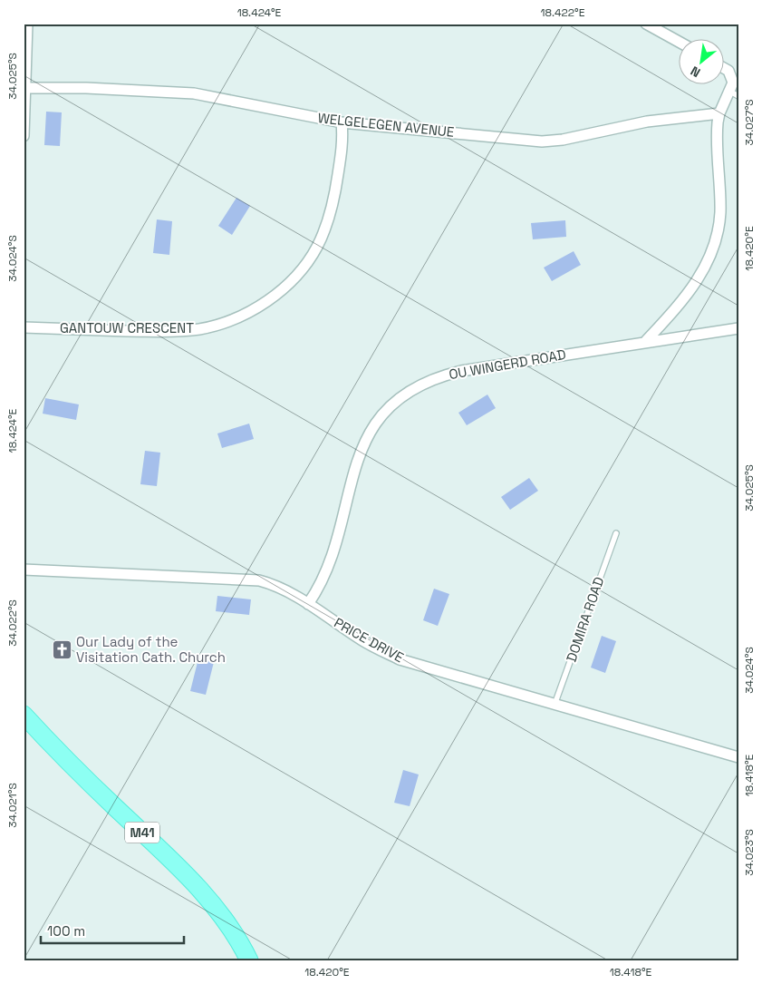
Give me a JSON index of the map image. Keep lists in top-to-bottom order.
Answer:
{
  "streets": {
    "main road": ["M41"],
    "street": [
      "WELGELEGEN AVENUE",
      "GANTOUW CRESCENT",
      "OU WINGERD ROAD",
      "PRICE DRIVE"
    ],
    "lane": ["DOMIRA ROAD"]
  },
  "crossings": [
    ["WELGELEGEN AVENUE", "GANTOUW CRESCENT"],
    ["OU WINGERD ROAD", "PRICE DRIVE"],
    ["DOMIRA ROAD", "PRICE DRIVE"]
  ],
  "places": {
    "church": ["Our Lady of the Visitation Cath. Church"]
  },
  "scale_bar": "100 m",
  "north": "bottom left",
  "coordinates": [
    "18.424°E",
    "18.422°E",
    "34.025°S",
    "34.027°S",
    "18.420°E",
    "34.024°S",
    "34.022°S",
    "18.418°E",
    "34.021°S",
    "34.023°S"
  ]
}
